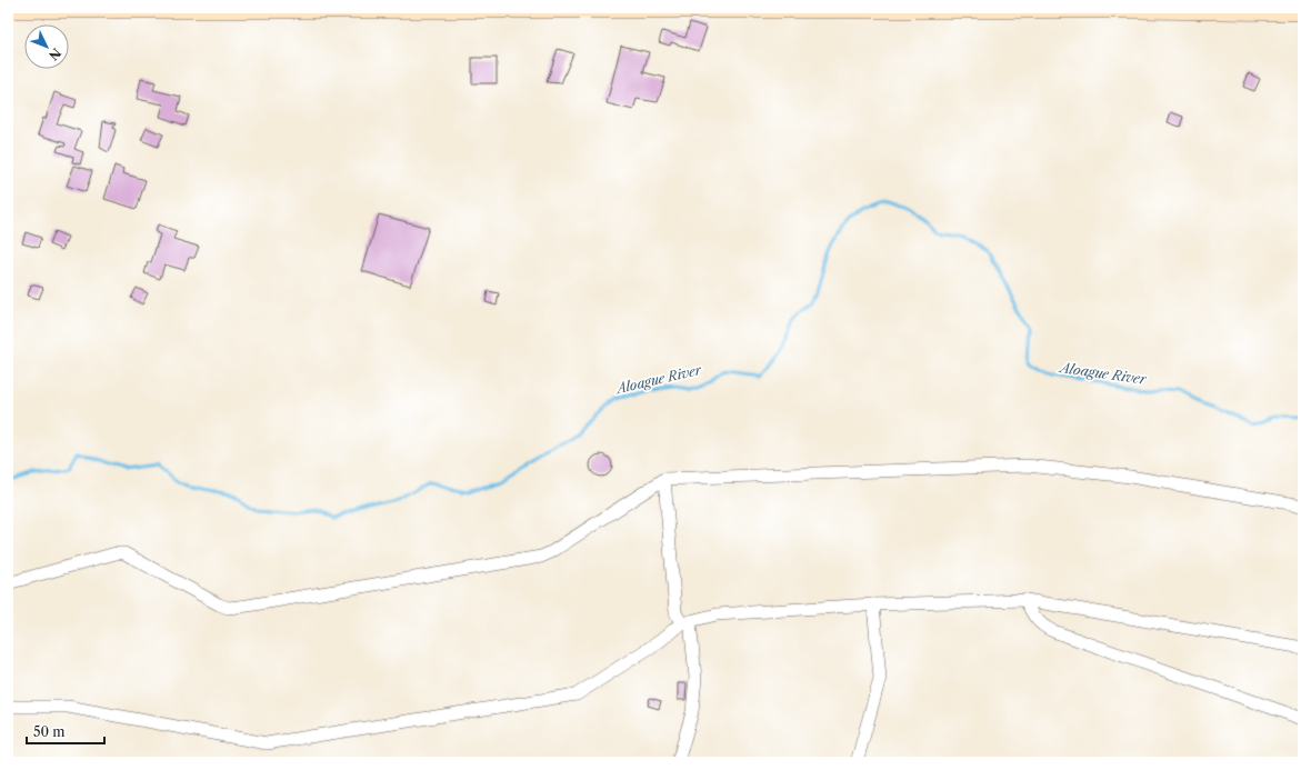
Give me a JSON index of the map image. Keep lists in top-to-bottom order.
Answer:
{
  "water": ["Aloague River"],
  "scale_bar": "50 m",
  "north": "bottom right"
}
